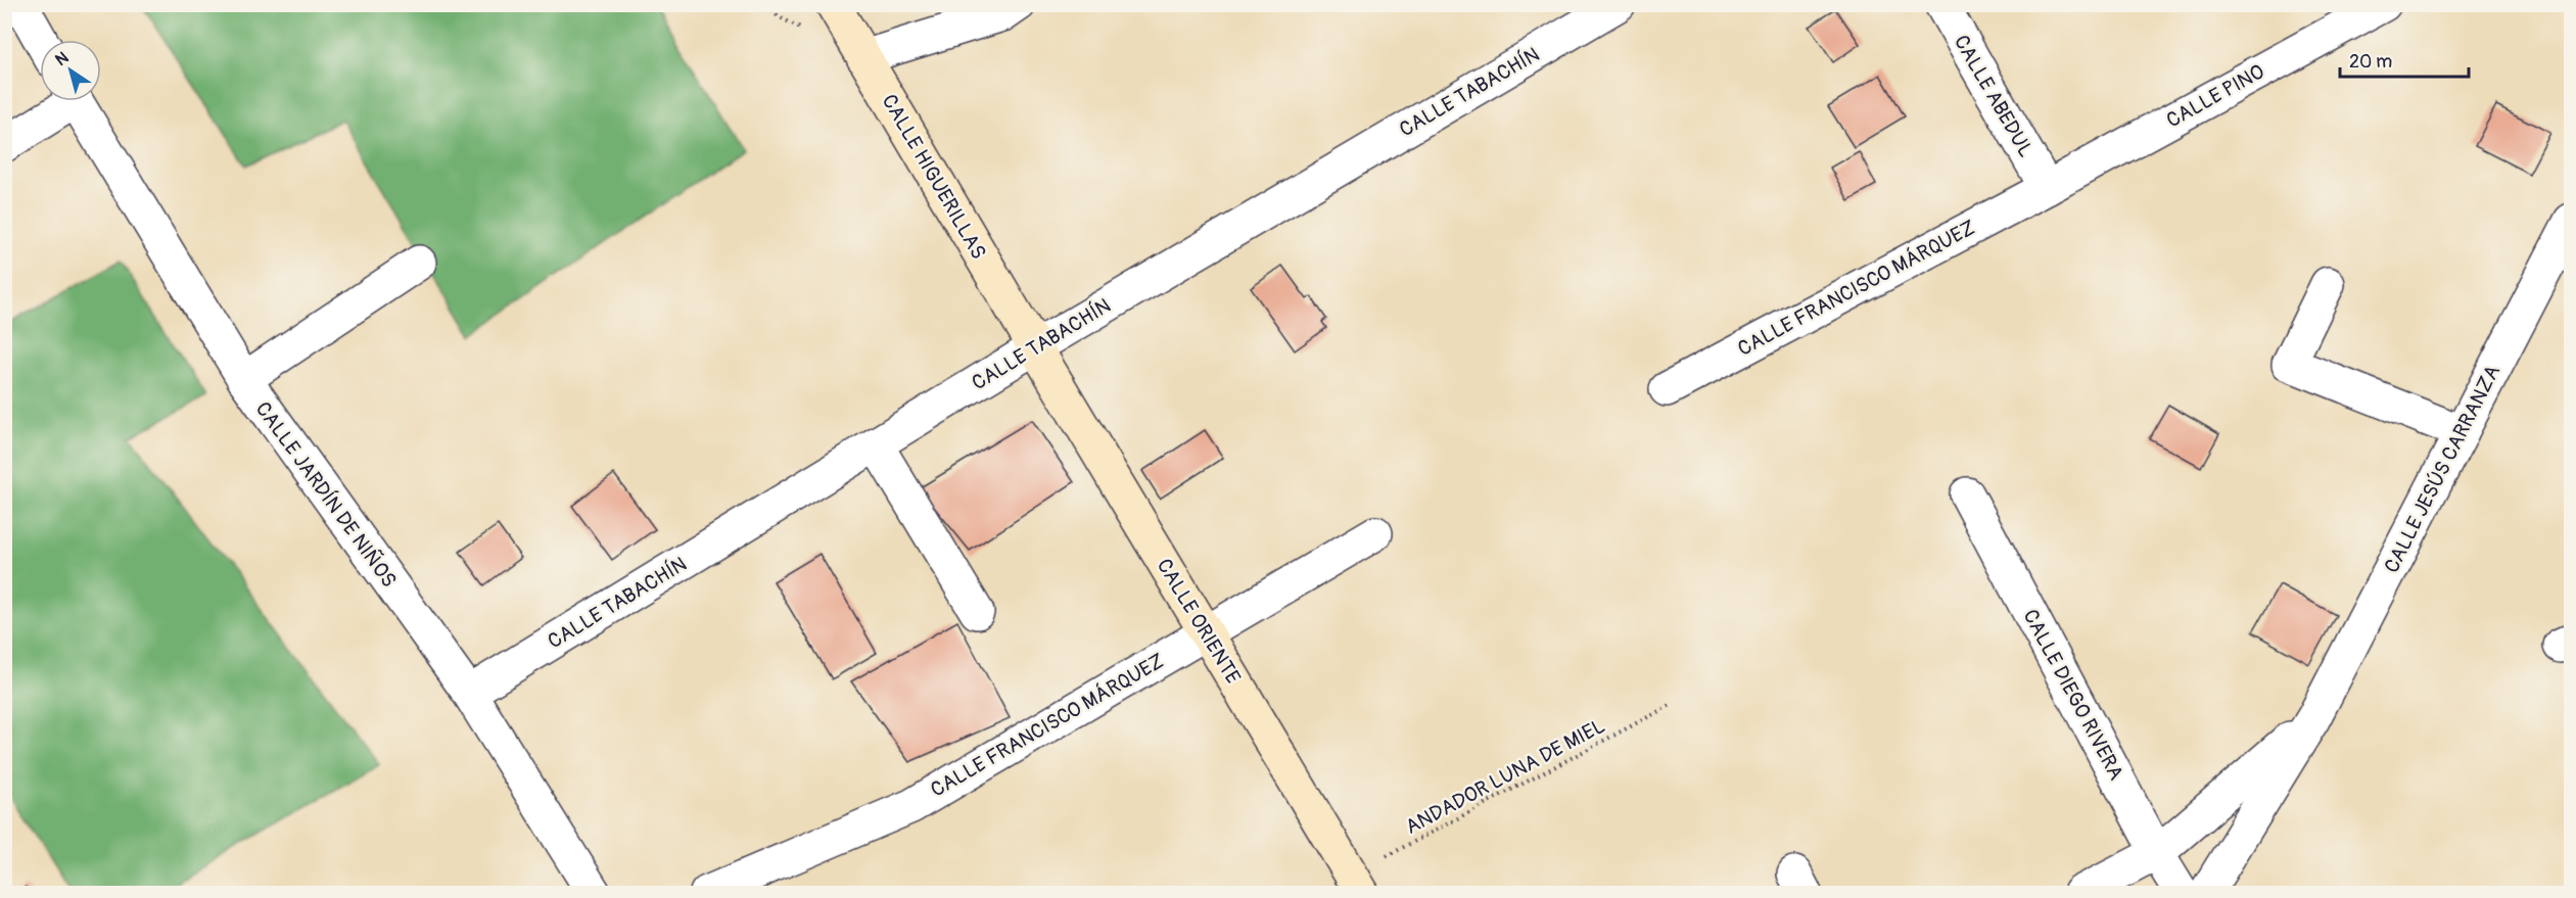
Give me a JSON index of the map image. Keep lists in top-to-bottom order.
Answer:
{
  "streets": {
    "main road": ["CALLE HIGUERILLAS", "CALLE ORIENTE"],
    "street": [
      "CALLE TABACHÍN",
      "CALLE ABEDUL",
      "CALLE PINO",
      "CALLE FRANCISCO MÁRQUEZ",
      "CALLE JESÚS CARRANZA",
      "CALLE JARDÍN DE NIÑOS",
      "CALLE DIEGO RIVERA"
    ],
    "path": ["ANDADOR LUNA DE MIEL"]
  },
  "crossings": [
    ["CALLE TABACHÍN", "CALLE HIGUERILLAS"],
    ["CALLE TABACHÍN", "CALLE JARDÍN DE NIÑOS"],
    ["CALLE TABACHÍN", "CALLE ORIENTE"],
    ["CALLE ABEDUL", "CALLE PINO"],
    ["CALLE ABEDUL", "CALLE FRANCISCO MÁRQUEZ"],
    ["CALLE PINO", "CALLE FRANCISCO MÁRQUEZ"],
    ["CALLE HIGUERILLAS", "CALLE ORIENTE"],
    ["CALLE FRANCISCO MÁRQUEZ", "CALLE ORIENTE"],
    ["CALLE ORIENTE", "ANDADOR LUNA DE MIEL"]
  ],
  "scale_bar": "20 m",
  "north": "top left"
}
